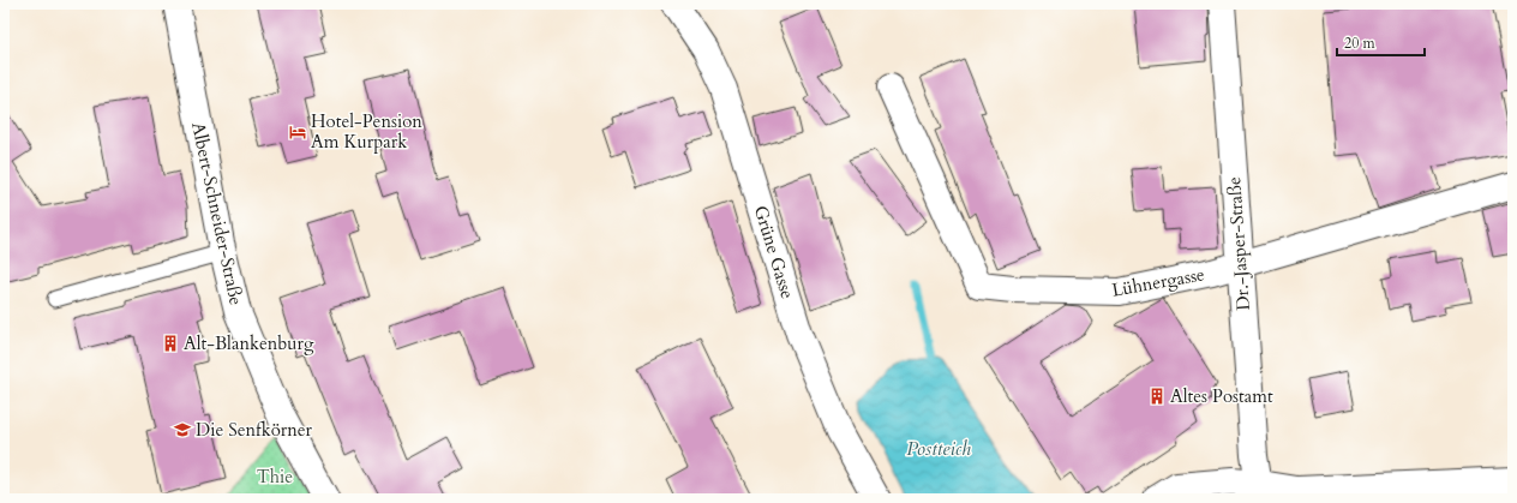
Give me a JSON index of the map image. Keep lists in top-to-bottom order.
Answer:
{
  "streets": {
    "street": [
      "Albert-Schneider-Straße",
      "Dr.-Jasper-Straße",
      "Grüne Gasse",
      "Lühnergasse"
    ]
  },
  "crossings": [
    ["Dr.-Jasper-Straße", "Lühnergasse"]
  ],
  "water": ["Postteich"],
  "parks": ["Thie"],
  "places": {
    "hotel": ["Hotel-Pension Am Kurpark"],
    "building": ["Alt-Blankenburg", "Altes Postamt"],
    "school or university": ["Die Senfkörner"]
  },
  "scale_bar": "20 m"
}
